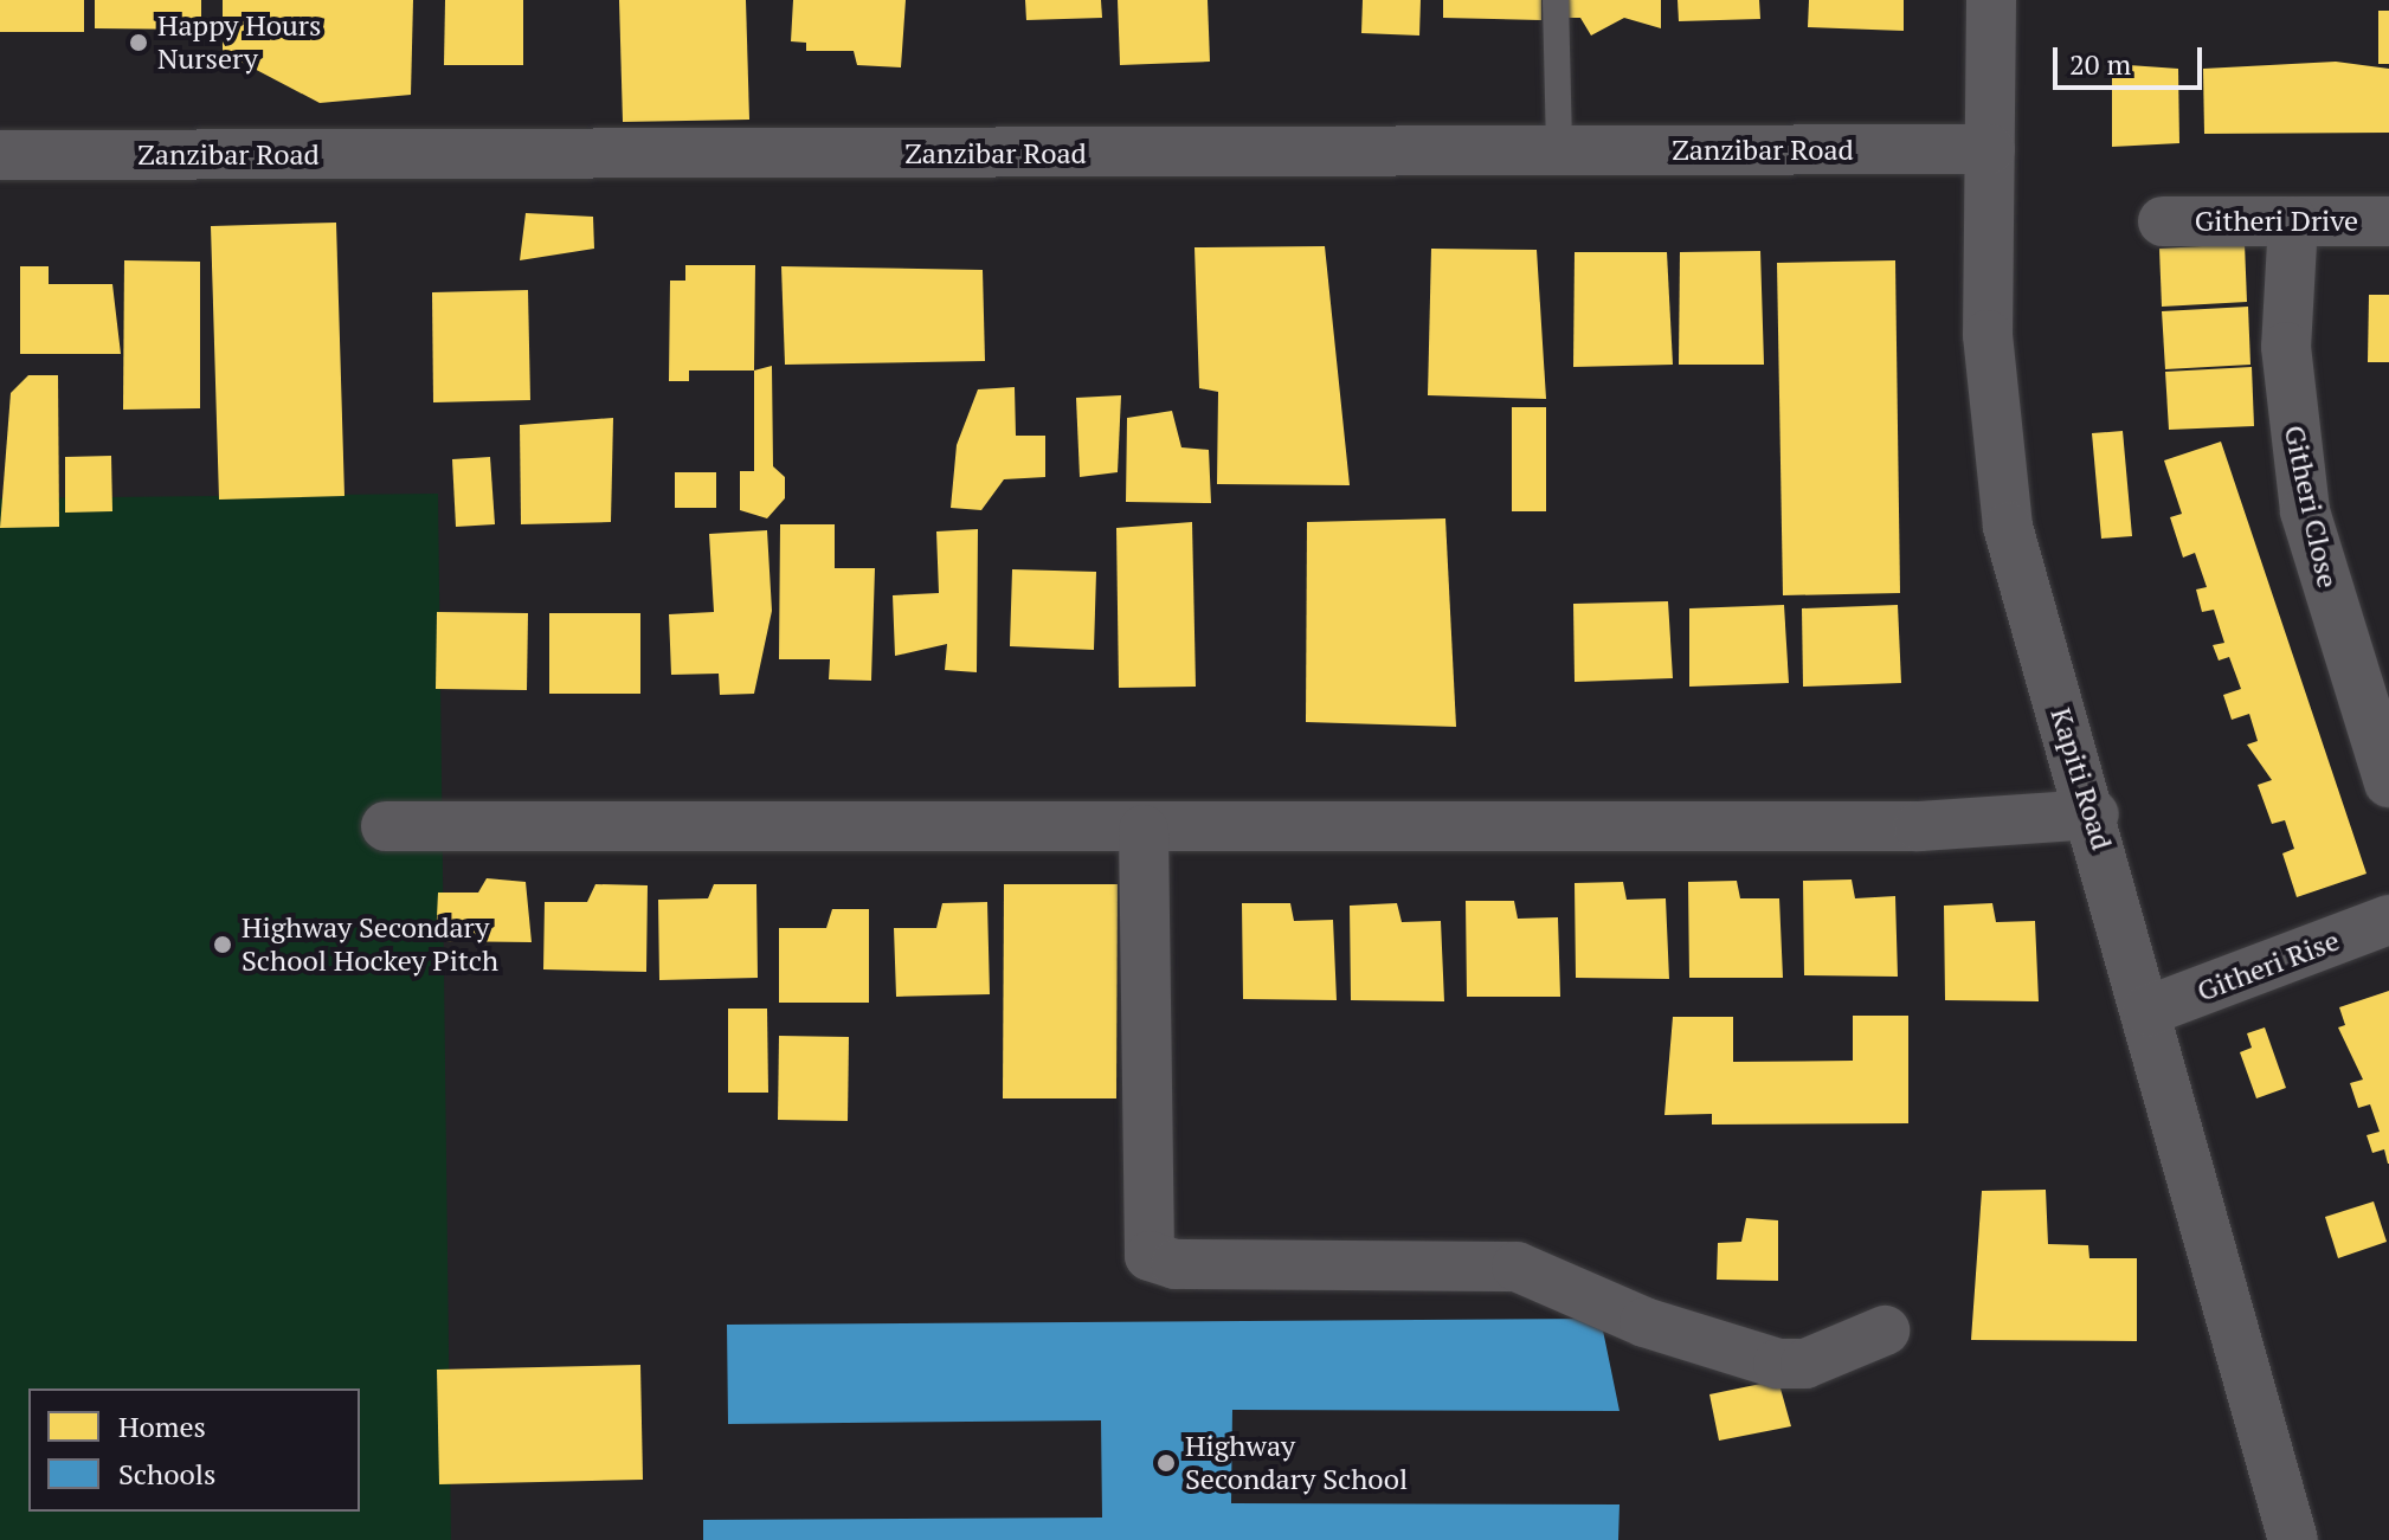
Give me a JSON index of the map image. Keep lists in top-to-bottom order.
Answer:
{
  "streets": {
    "street": [
      "Zanzibar Road",
      "Githeri Drive",
      "Githeri Close",
      "Kapiti Road",
      "Githeri Rise"
    ]
  },
  "crossings": [
    ["Zanzibar Road", "Kapiti Road"],
    ["Githeri Drive", "Githeri Close"],
    ["Kapiti Road", "Githeri Rise"]
  ],
  "places": ["Happy Hours Nursery", "Highway Secondary School Hockey Pitch", "Highway Secondary School"],
  "legend": ["Homes", "Schools"],
  "scale_bar": "20 m"
}
